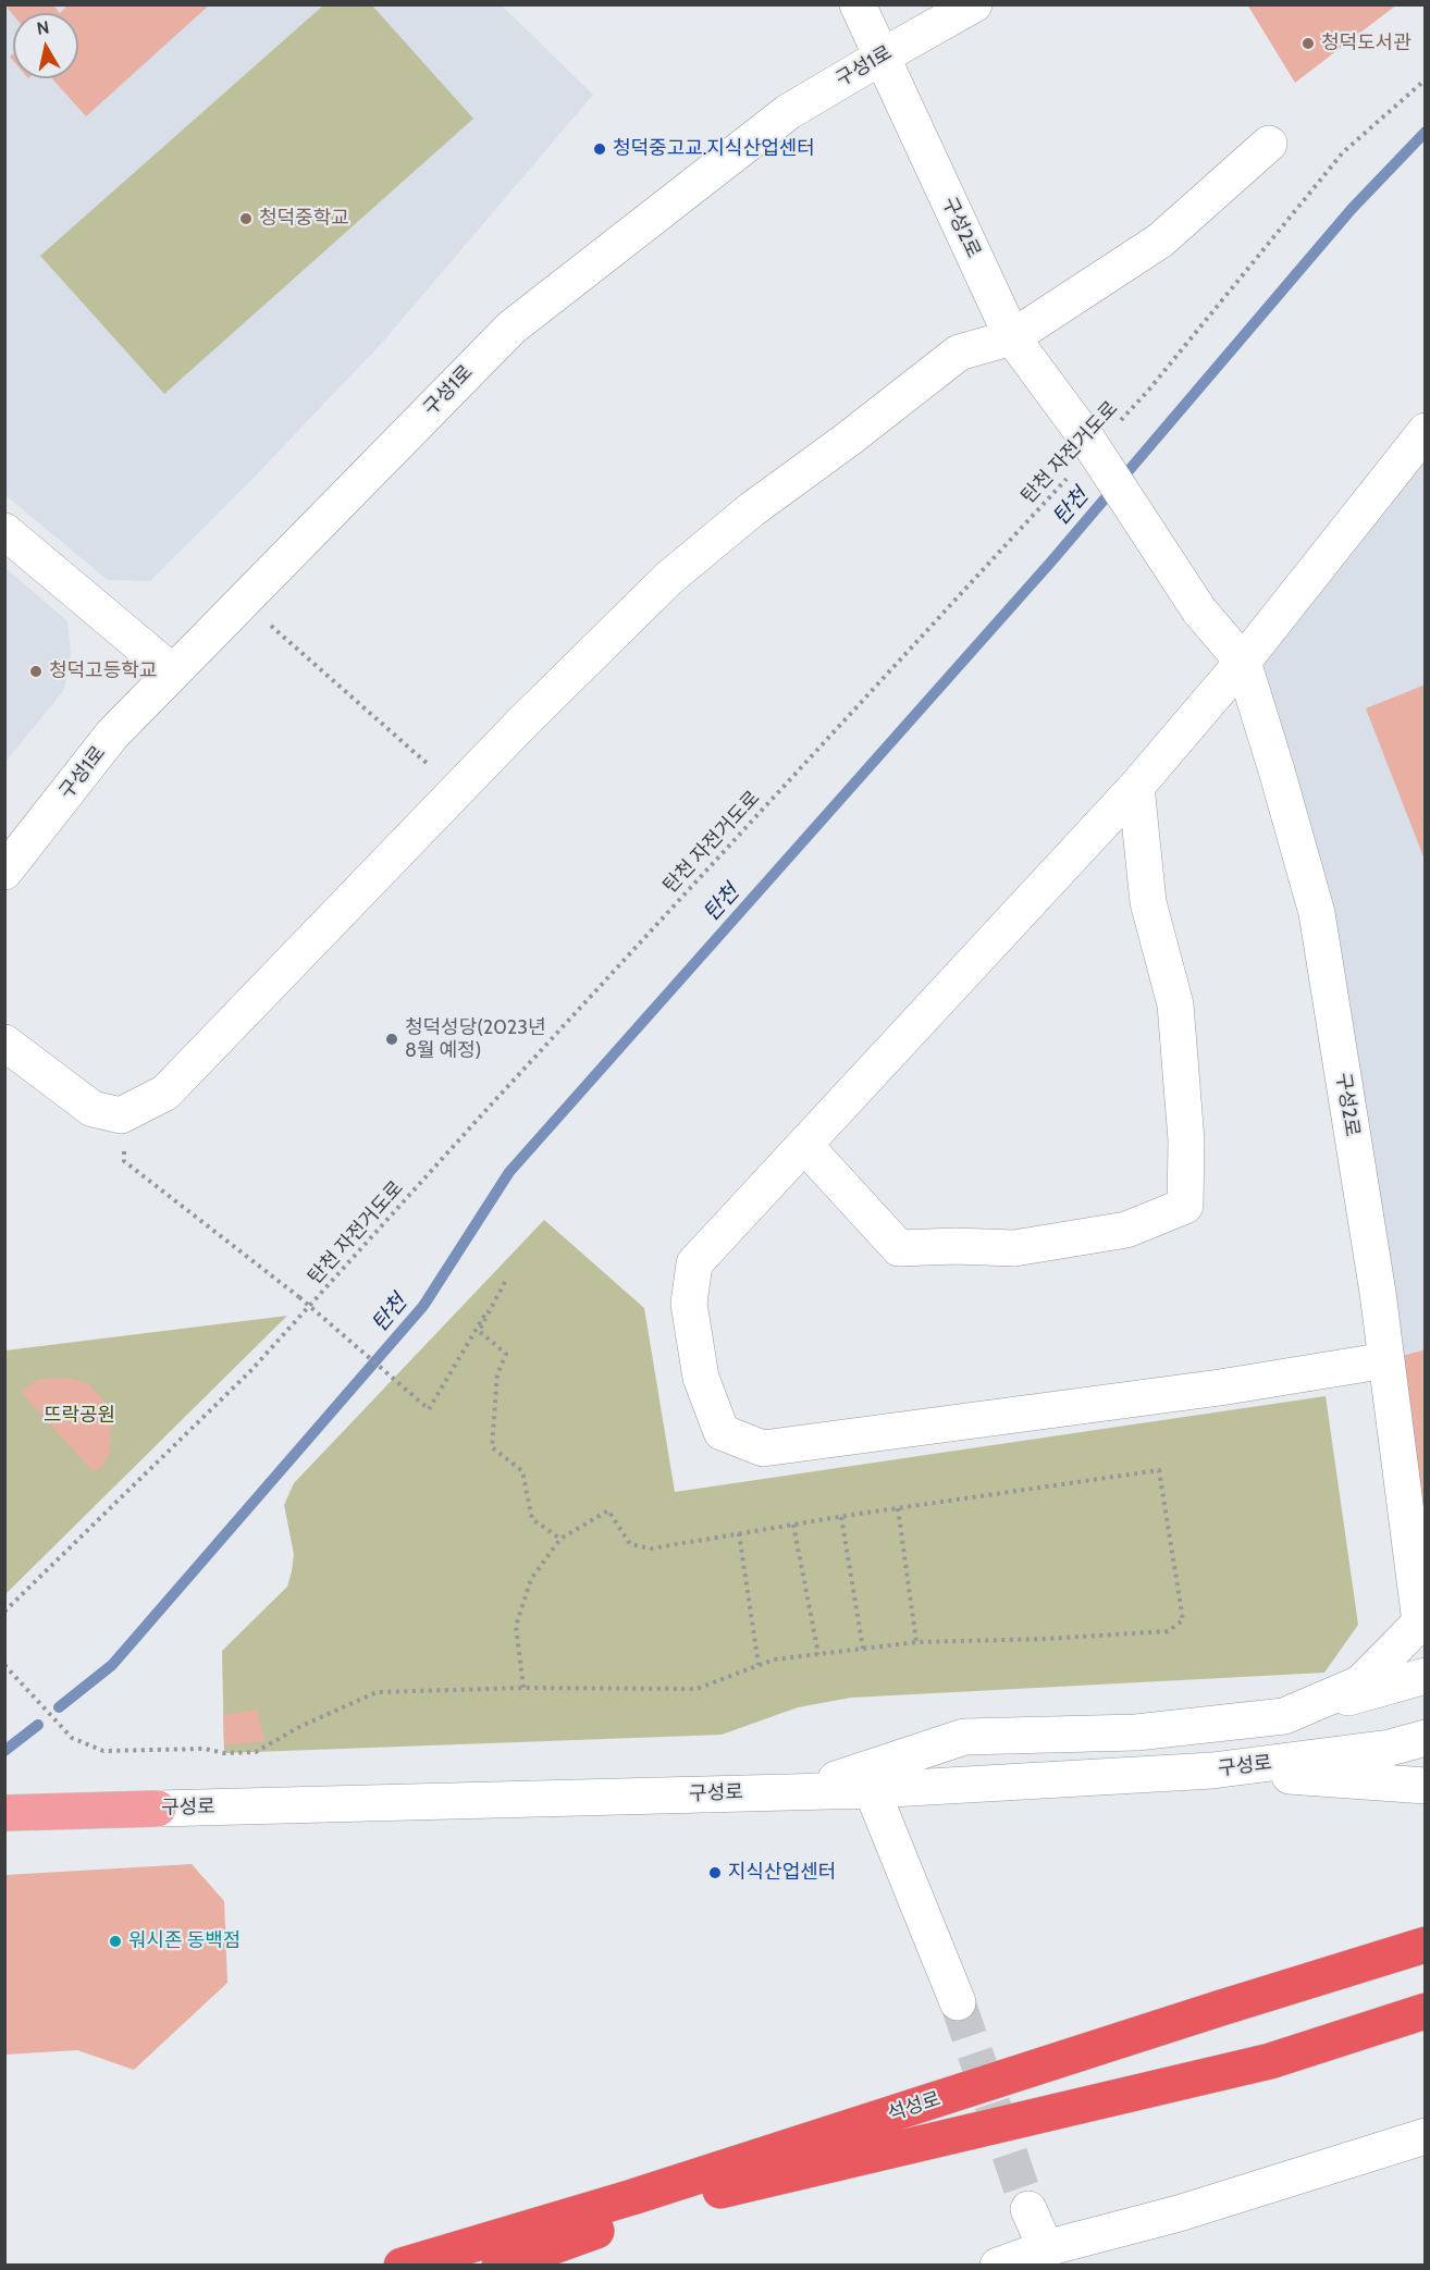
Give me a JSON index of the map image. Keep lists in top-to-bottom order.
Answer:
{
  "streets": {
    "highway": ["석성로"],
    "main road": ["구성로"],
    "street": ["구성1로", "구성2로"],
    "path": ["탄천 자전거도로"]
  },
  "crossings": [
    ["구성1로", "구성2로"],
    ["구성2로", "탄천 자전거도로"]
  ],
  "water": ["탄천"],
  "parks": ["뜨락공원"],
  "places": [
    "청덕도서관",
    "청덕중고교.지식산업센터",
    "청덕중학교",
    "청덕고등학교",
    "청덕성당(2023년 8월 예정)",
    "지식산업센터",
    "워시존 동백점"
  ],
  "north": "top"
}
